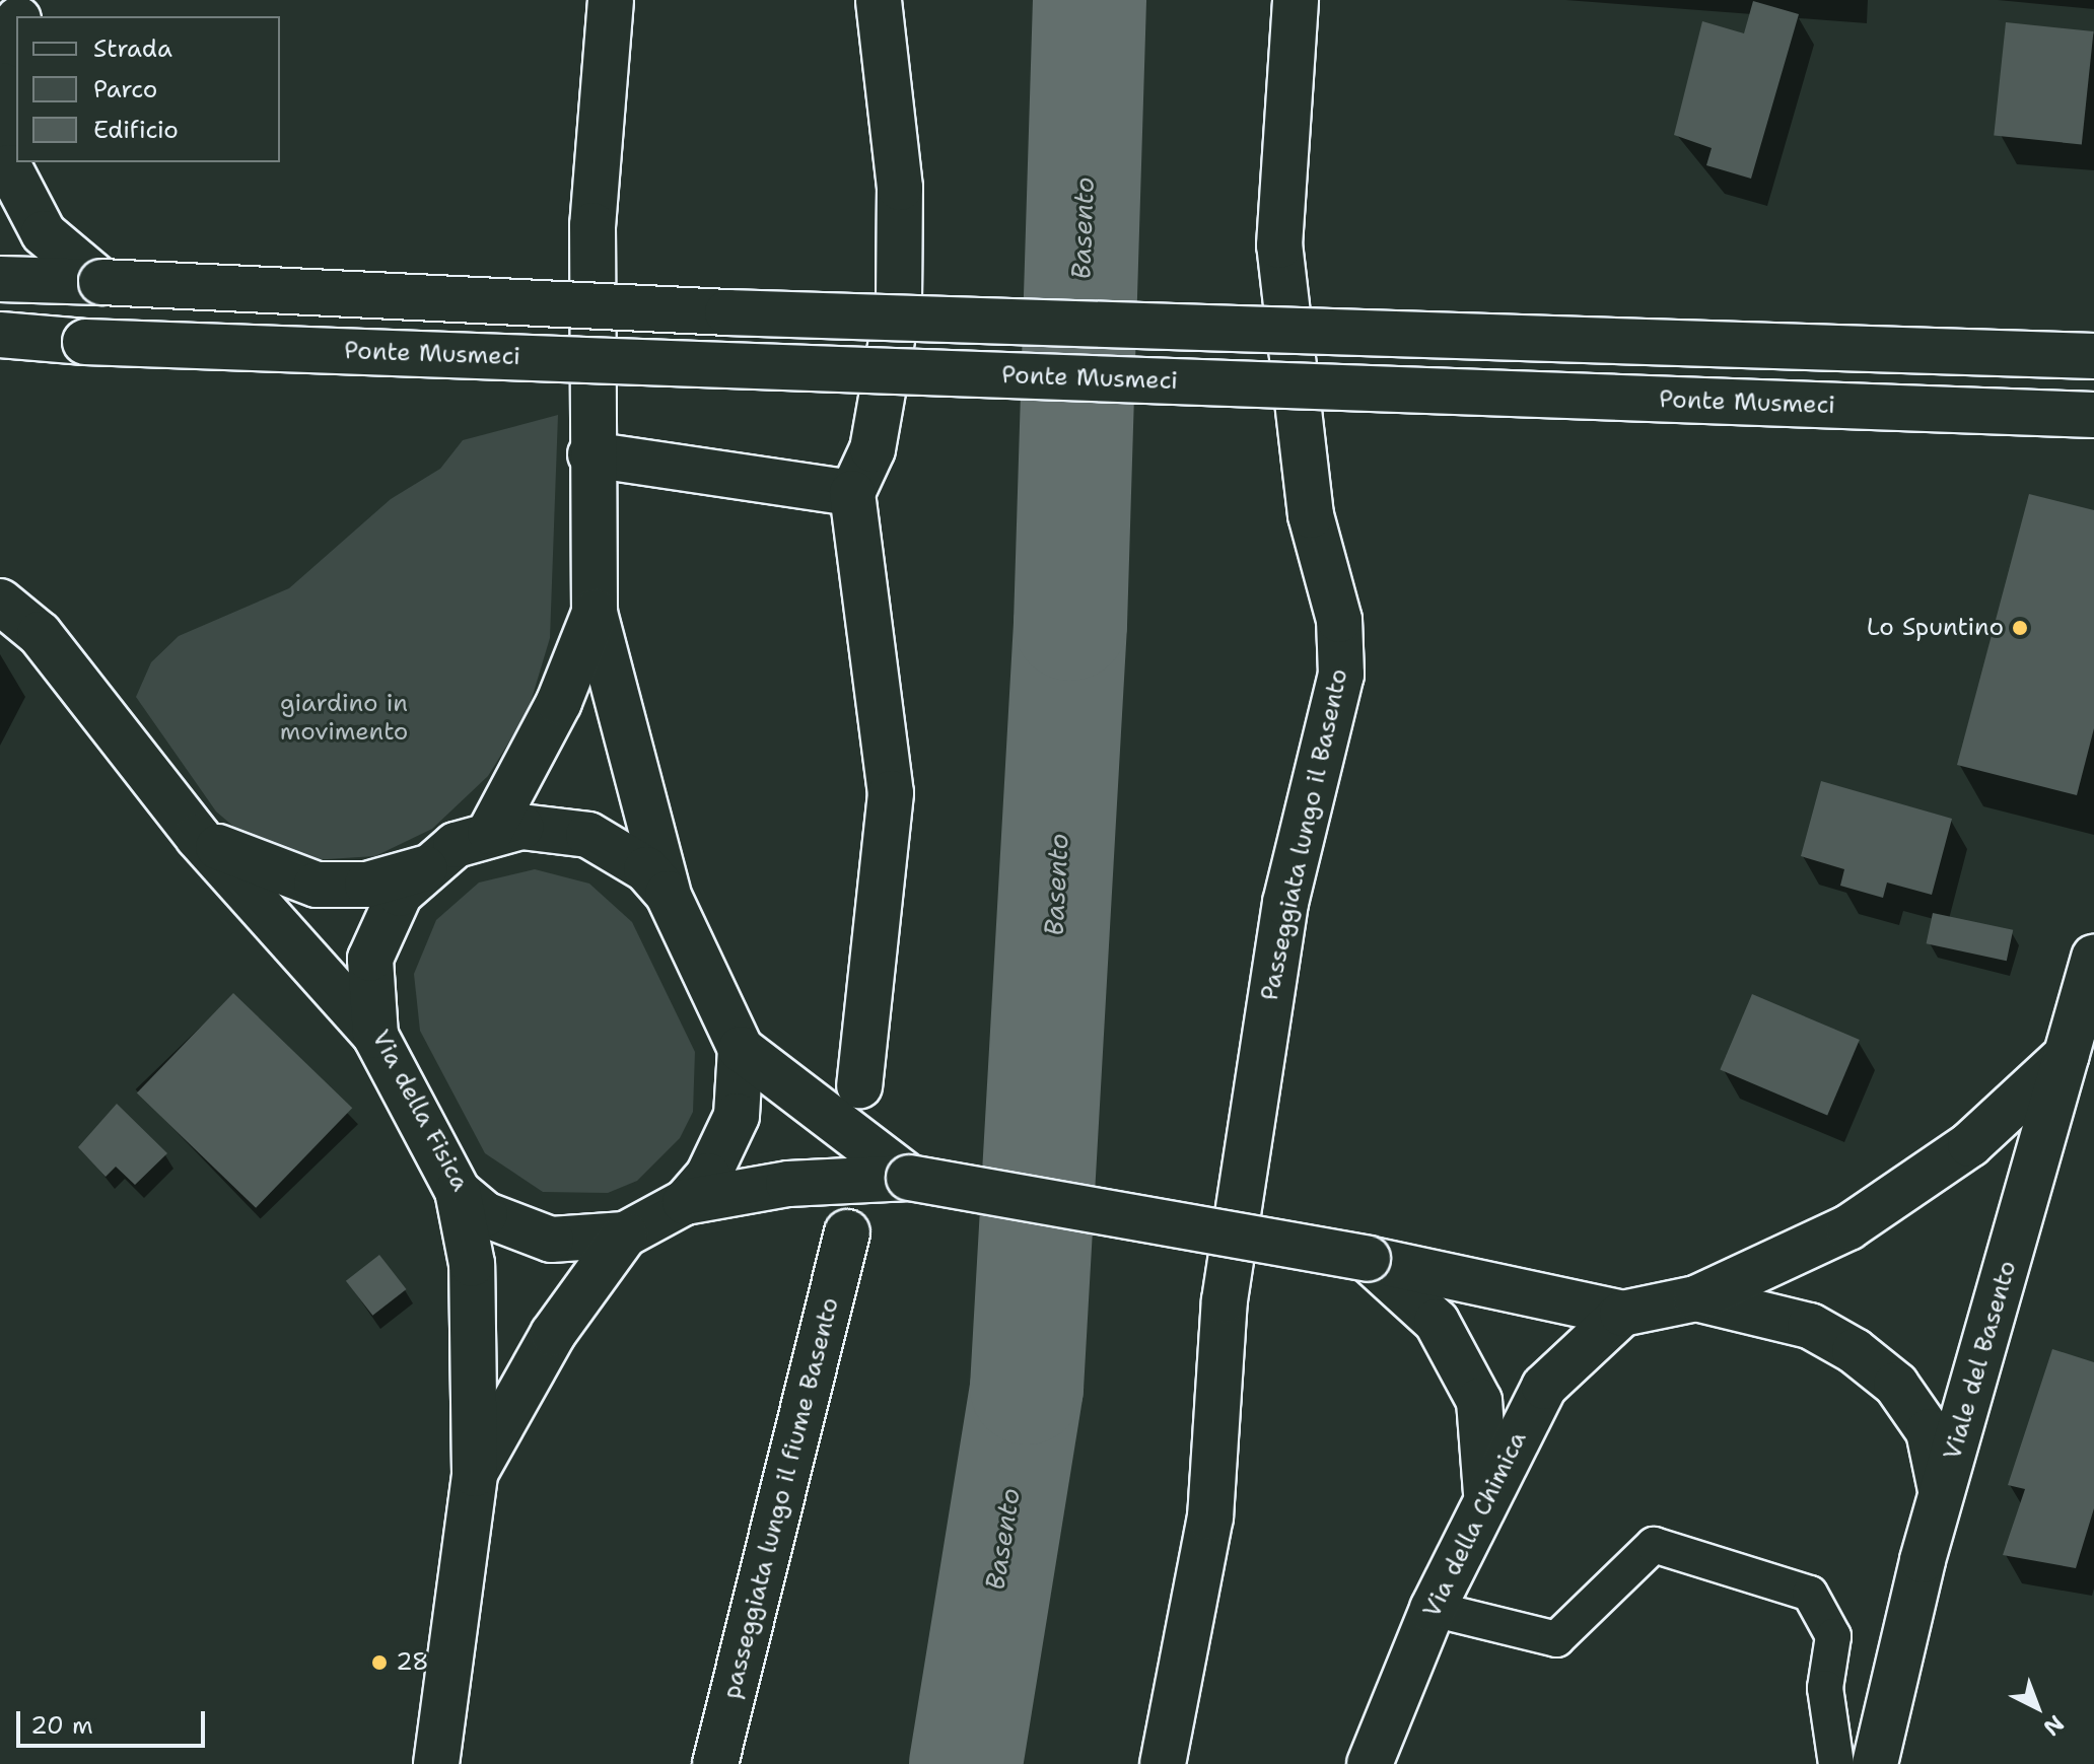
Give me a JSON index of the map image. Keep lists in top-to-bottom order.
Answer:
{
  "streets": {
    "street": [
      "Ponte Musmeci",
      "Passeggiata lungo il Basento",
      "Via della Fisica",
      "Viale del Basento",
      "passeggiata lungo il fiume Basento",
      "Via della Chimica"
    ]
  },
  "water": ["Basento"],
  "parks": ["giardino in movimento"],
  "places": ["Lo Spuntino", "28"],
  "legend": ["Strada", "Parco", "Edificio"],
  "scale_bar": "20 m",
  "north": "bottom right"
}
